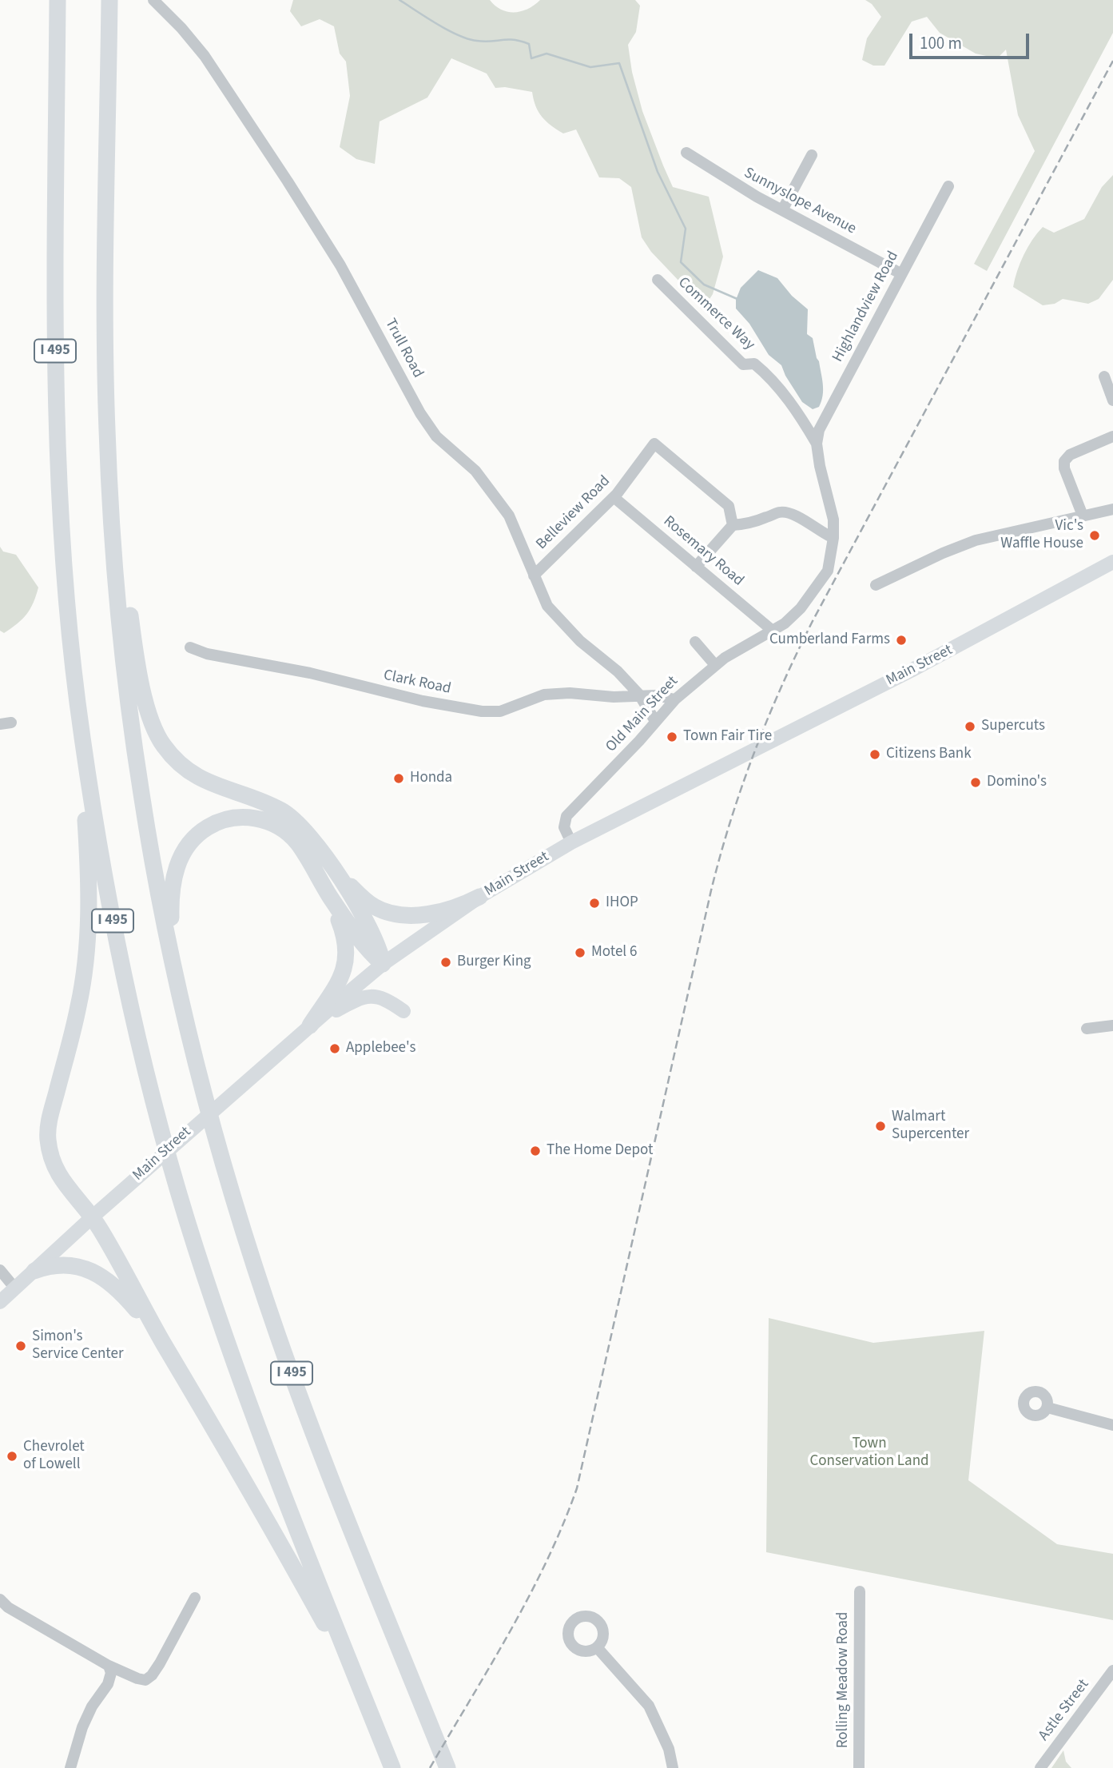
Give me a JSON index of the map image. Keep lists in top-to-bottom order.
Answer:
{
  "streets": {
    "highway": ["I 495"],
    "main road": ["Main Street"],
    "street": [
      "Sunnyslope Avenue",
      "Highlandview Road",
      "Commerce Way",
      "Trull Road",
      "Belleview Road",
      "Rosemary Road",
      "Clark Road",
      "Old Main Street",
      "Rolling Meadow Road",
      "Astle Street"
    ]
  },
  "crossings": [
    ["Sunnyslope Avenue", "Highlandview Road"],
    ["Highlandview Road", "Commerce Way"],
    ["Highlandview Road", "Old Main Street"],
    ["Commerce Way", "Old Main Street"],
    ["Trull Road", "Belleview Road"],
    ["Trull Road", "Clark Road"],
    ["Trull Road", "Old Main Street"],
    ["Belleview Road", "Rosemary Road"],
    ["Rosemary Road", "Old Main Street"],
    ["Main Street", "Old Main Street"]
  ],
  "parks": ["Town Conservation Land"],
  "places": [
    "Vic's Waffle House",
    "Cumberland Farms",
    "Supercuts",
    "Town Fair Tire",
    "Citizens Bank",
    "Honda",
    "Domino's",
    "IHOP",
    "Motel 6",
    "Burger King",
    "Applebee's",
    "Walmart Supercenter",
    "The Home Depot",
    "Simon's Service Center",
    "Chevrolet of Lowell"
  ],
  "scale_bar": "100 m"
}
